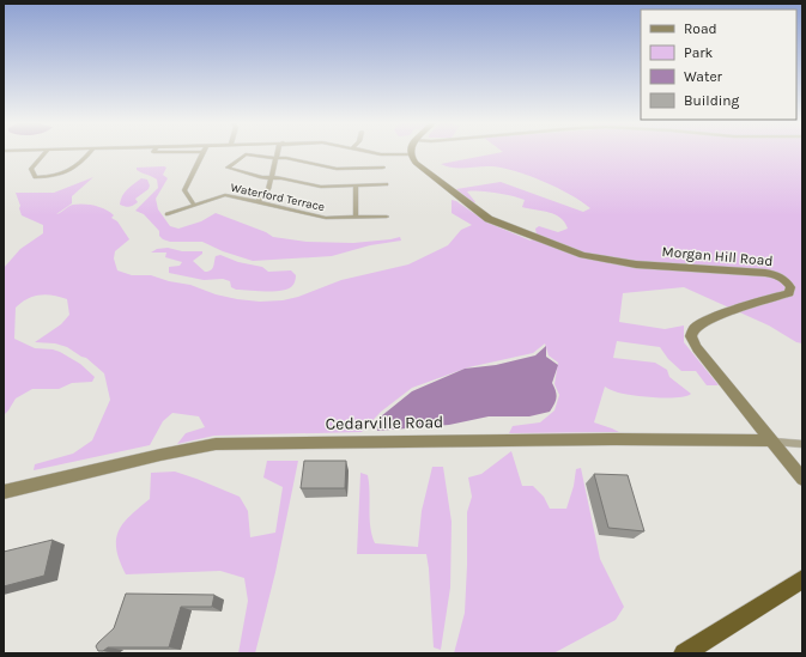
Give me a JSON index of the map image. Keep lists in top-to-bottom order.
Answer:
{
  "streets": {
    "main road": ["Morgan Hill Road", "Cedarville Road"],
    "street": ["Waterford Terrace"]
  },
  "crossings": [
    ["Morgan Hill Road", "Cedarville Road"]
  ],
  "legend": [
    "Road",
    "Park",
    "Water",
    "Building"
  ]
}
